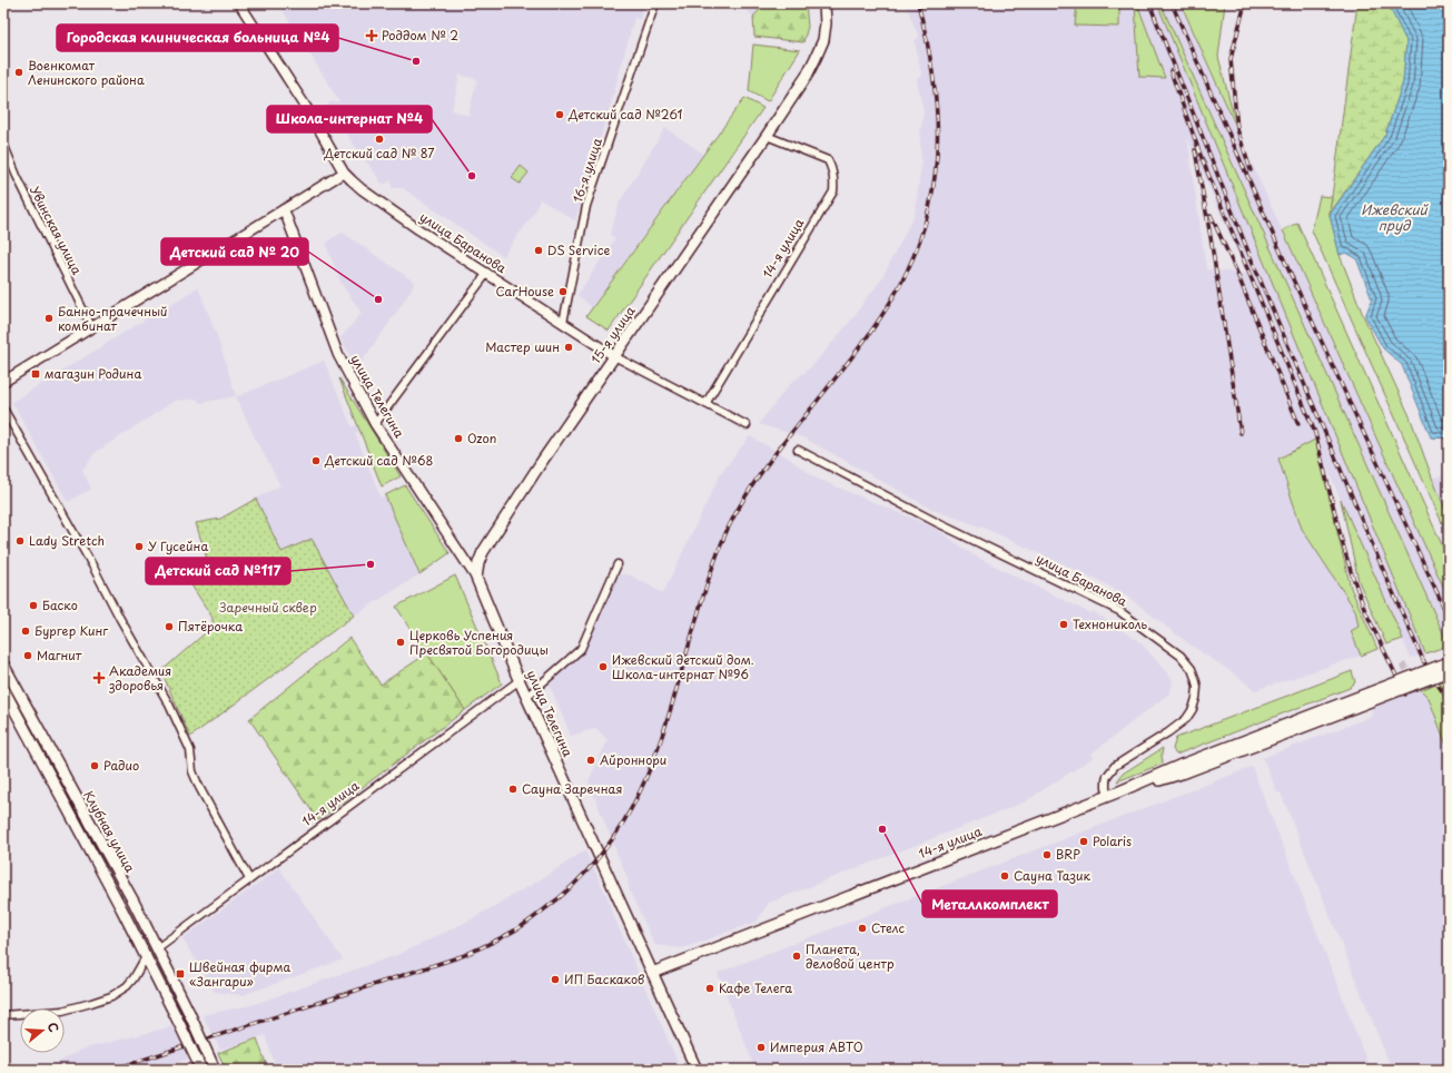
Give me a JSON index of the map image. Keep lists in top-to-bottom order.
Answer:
{
  "streets": {
    "main road": [
      "14-я улица",
      "15-я улица",
      "улица Телегина",
      "Клубная улица"
    ],
    "street": ["16-я улица", "Увинская улица", "улица Баранова"]
  },
  "crossings": [
    ["16-я улица", "улица Баранова"],
    ["улица Баранова", "14-я улица"],
    ["улица Баранова", "15-я улица"],
    ["14-я улица", "15-я улица"],
    ["14-я улица", "улица Телегина"],
    ["14-я улица", "Клубная улица"],
    ["15-я улица", "улица Телегина"]
  ],
  "water": ["Ижевский пруд"],
  "parks": ["Заречный сквер"],
  "places": {
    "health": ["Роддом № 2", "Академия здоровья"],
    "other": [
      "Городская клиническая больница №4",
      "Военкомат Ленинского района",
      "Детский сад №261",
      "Детский сад № 87",
      "Школа-интернат №4",
      "DS Service",
      "CarHouse",
      "Детский сад № 20",
      "Банно-прачечный комбинат",
      "Мастер шин",
      "Ozon",
      "Детский сад №68",
      "Lady Stretch",
      "У Гусейна",
      "Детский сад №117",
      "Баско",
      "Технониколь",
      "Пятёрочка",
      "Бургер Кинг",
      "Церковь Успения Пресвятой Богородицы",
      "Магнит",
      "Ижевский детский дом. Школа-интернат №96",
      "Айроннори",
      "Радио",
      "Сауна Заречная",
      "Металлкомплект",
      "Polaris",
      "BRP",
      "Сауна Тазик",
      "Стелс",
      "Планета, деловой центр",
      "ИП Баскаков",
      "Кафе Телега",
      "Империя АВТО"
    ],
    "transit": ["магазин Родина", "Швейная фирма «Зангари»"]
  },
  "north": "right"
}
